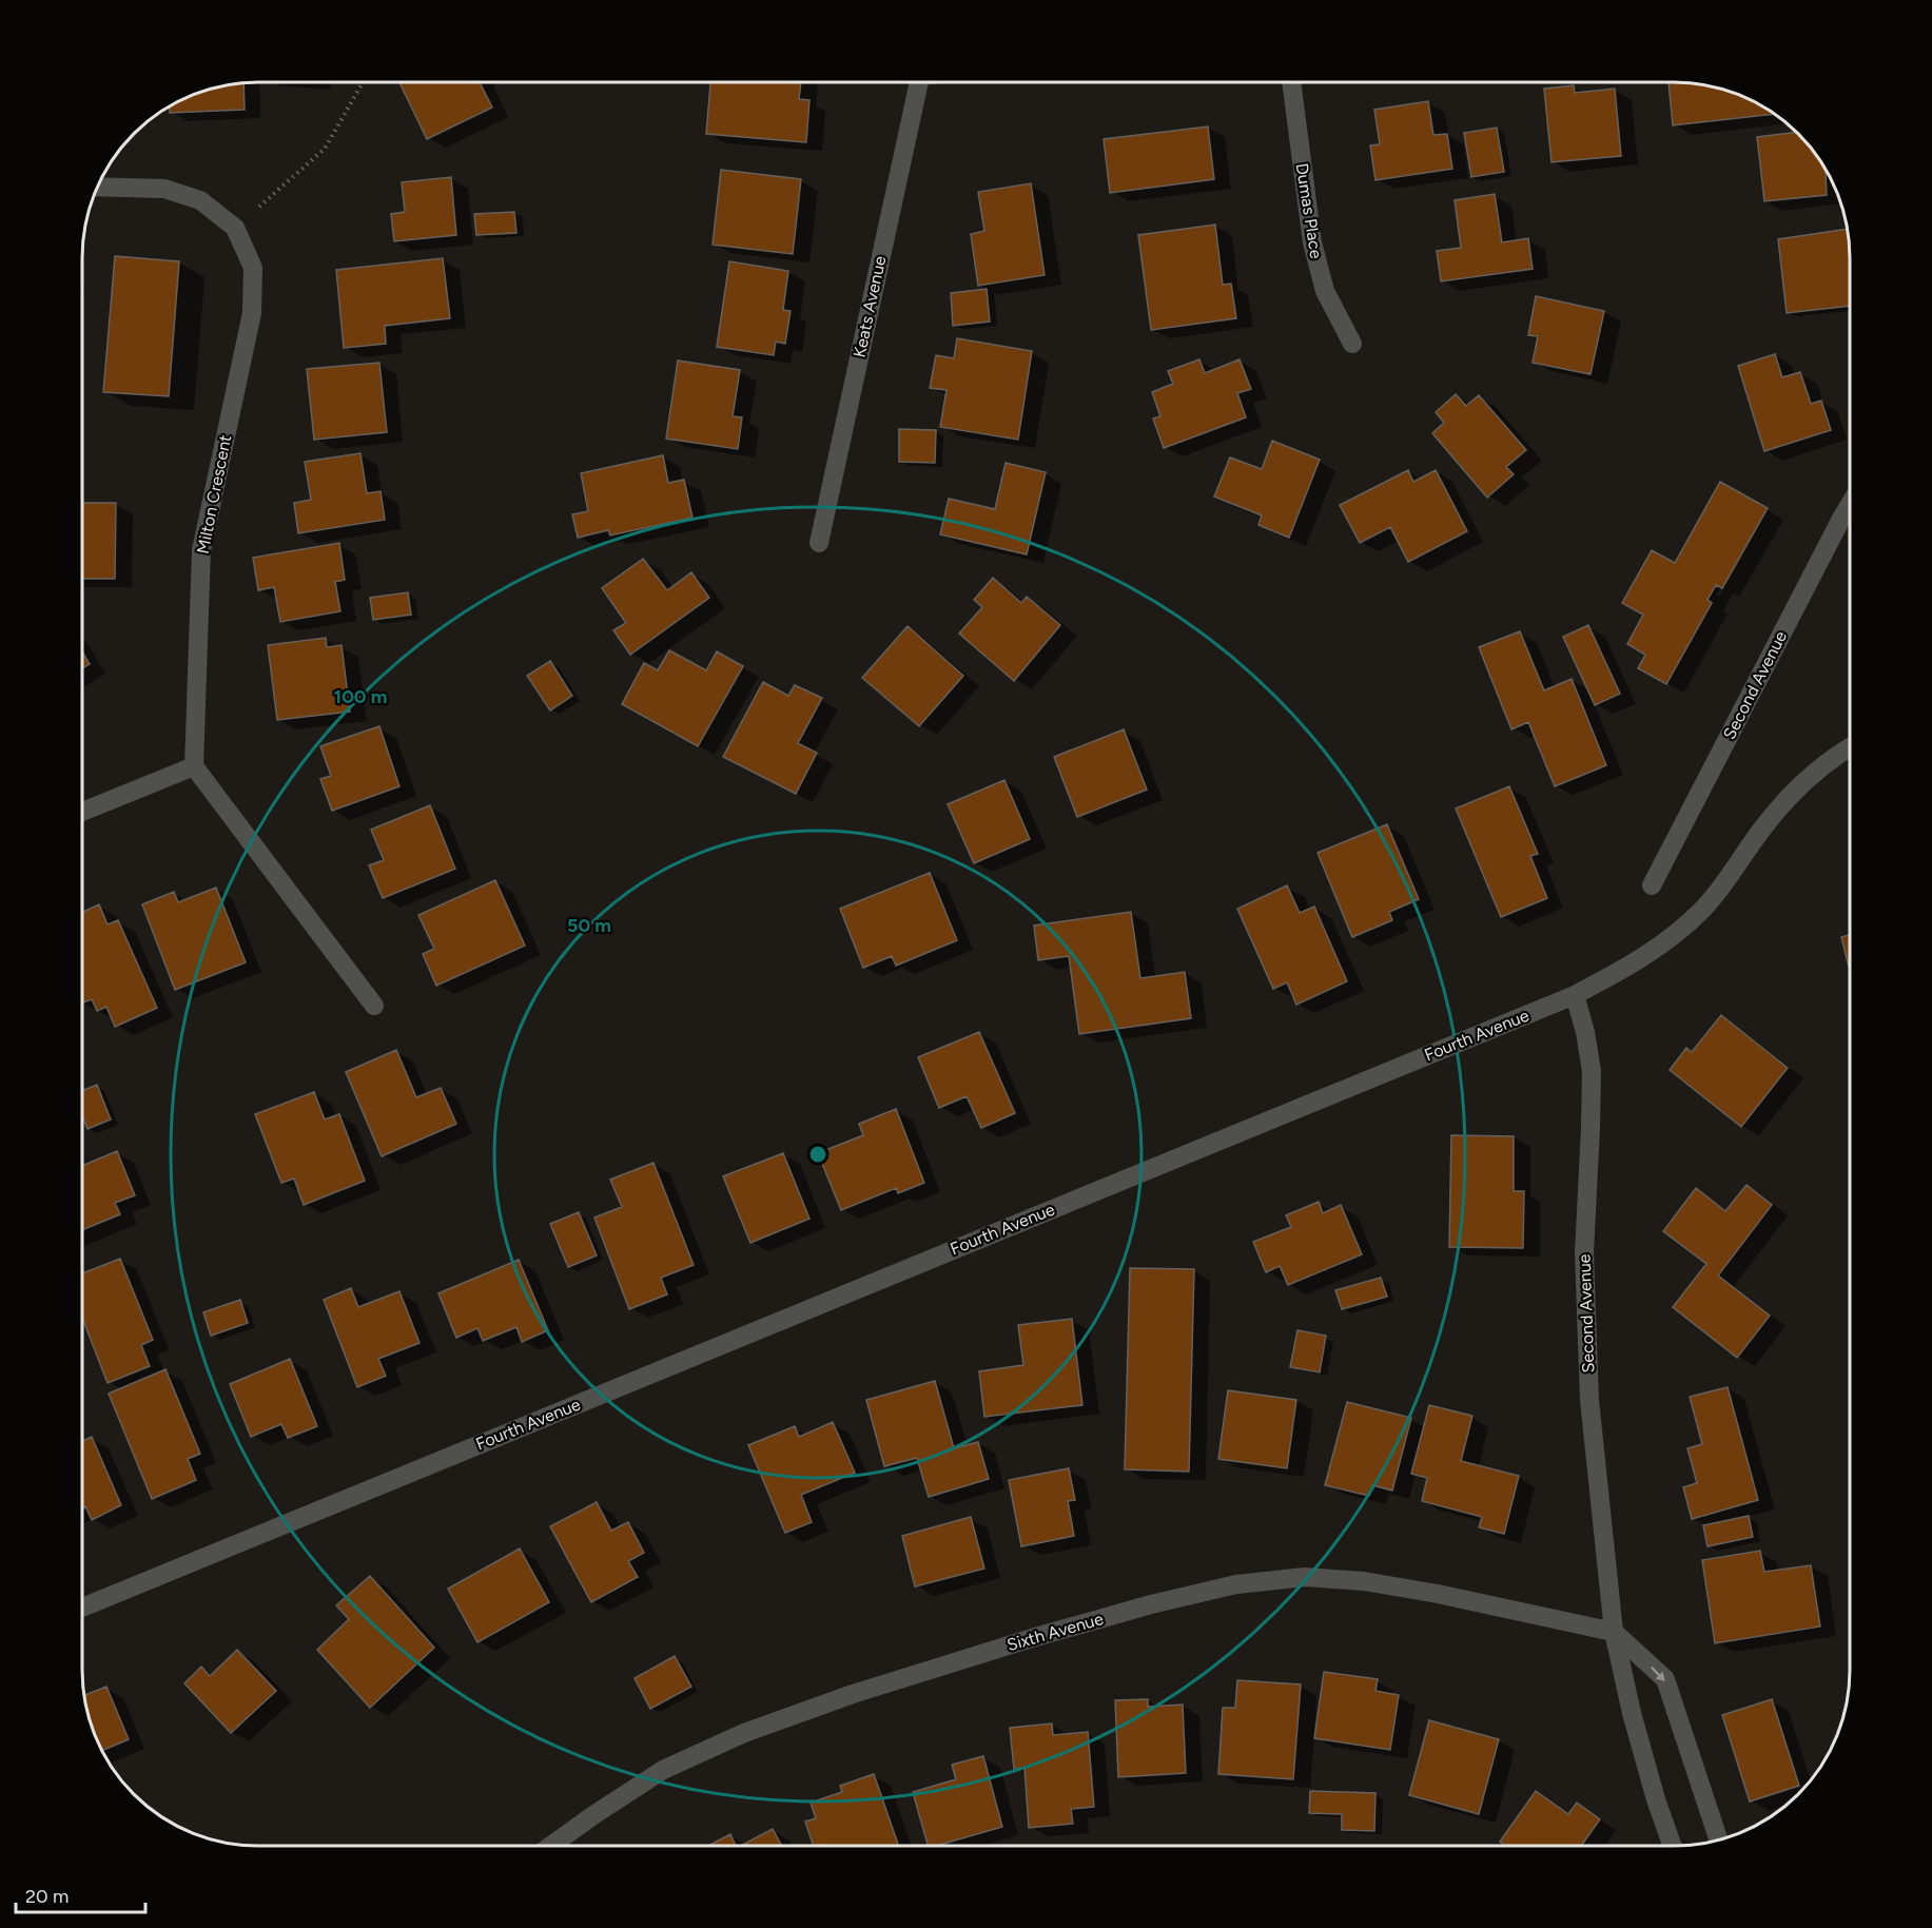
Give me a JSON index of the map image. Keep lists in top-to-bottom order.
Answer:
{
  "streets": {
    "street": [
      "Dumas Place",
      "Keats Avenue",
      "Milton Crescent",
      "Second Avenue",
      "Fourth Avenue",
      "Sixth Avenue"
    ]
  },
  "crossings": [
    ["Second Avenue", "Fourth Avenue"],
    ["Second Avenue", "Sixth Avenue"]
  ],
  "scale_bar": "20 m",
  "rings": ["100 m", "50 m"]
}
